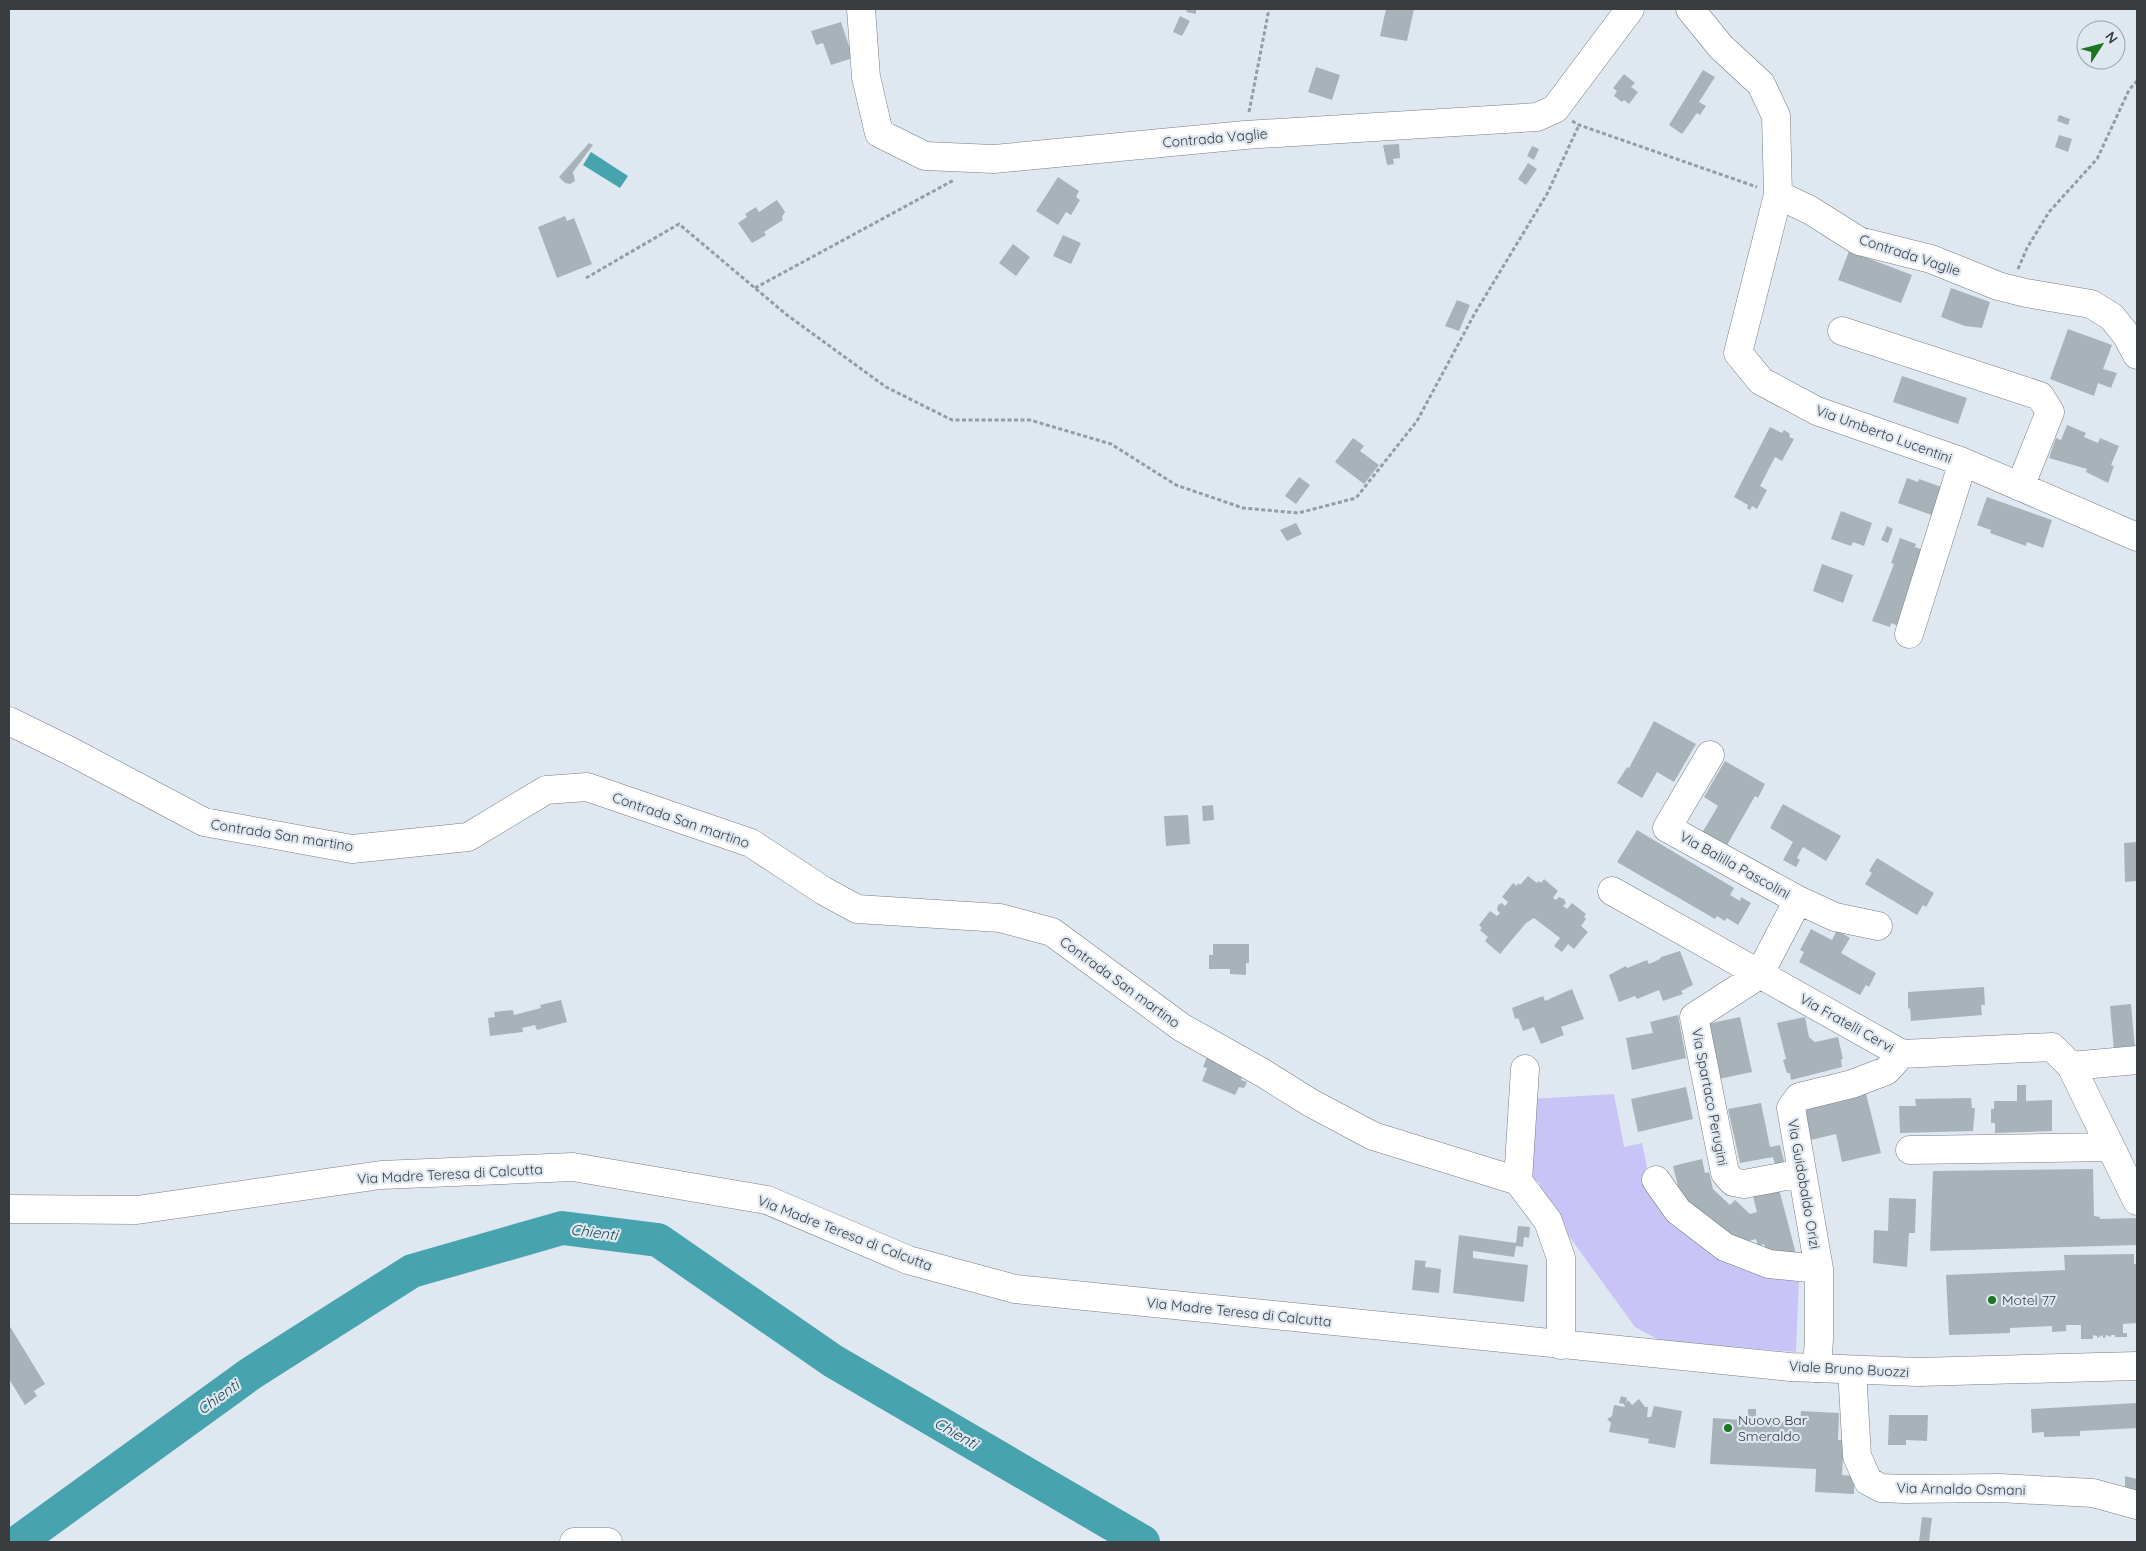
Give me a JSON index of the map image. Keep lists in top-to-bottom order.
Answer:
{
  "streets": {
    "main road": [
      "Contrada Vaglie",
      "Via Umberto Lucentini",
      "Contrada San martino",
      "Via Balilla Pascolini",
      "Via Fratelli Cervi",
      "Via Spartaco Perugini",
      "Via Madre Teresa di Calcutta",
      "Via Guidobaldo Orizi",
      "Viale Bruno Buozzi",
      "Via Arnaldo Osmani"
    ]
  },
  "crossings": [
    ["Contrada Vaglie", "Via Umberto Lucentini"],
    ["Via Balilla Pascolini", "Via Fratelli Cervi"],
    ["Via Balilla Pascolini", "Via Spartaco Perugini"],
    ["Via Fratelli Cervi", "Via Spartaco Perugini"],
    ["Via Fratelli Cervi", "Via Guidobaldo Orizi"],
    ["Via Spartaco Perugini", "Via Guidobaldo Orizi"],
    ["Via Madre Teresa di Calcutta", "Viale Bruno Buozzi"],
    ["Via Guidobaldo Orizi", "Viale Bruno Buozzi"],
    ["Viale Bruno Buozzi", "Via Arnaldo Osmani"]
  ],
  "water": ["Chienti"],
  "places": ["Motel 77", "Nuovo Bar Smeraldo"],
  "north": "top right"
}
